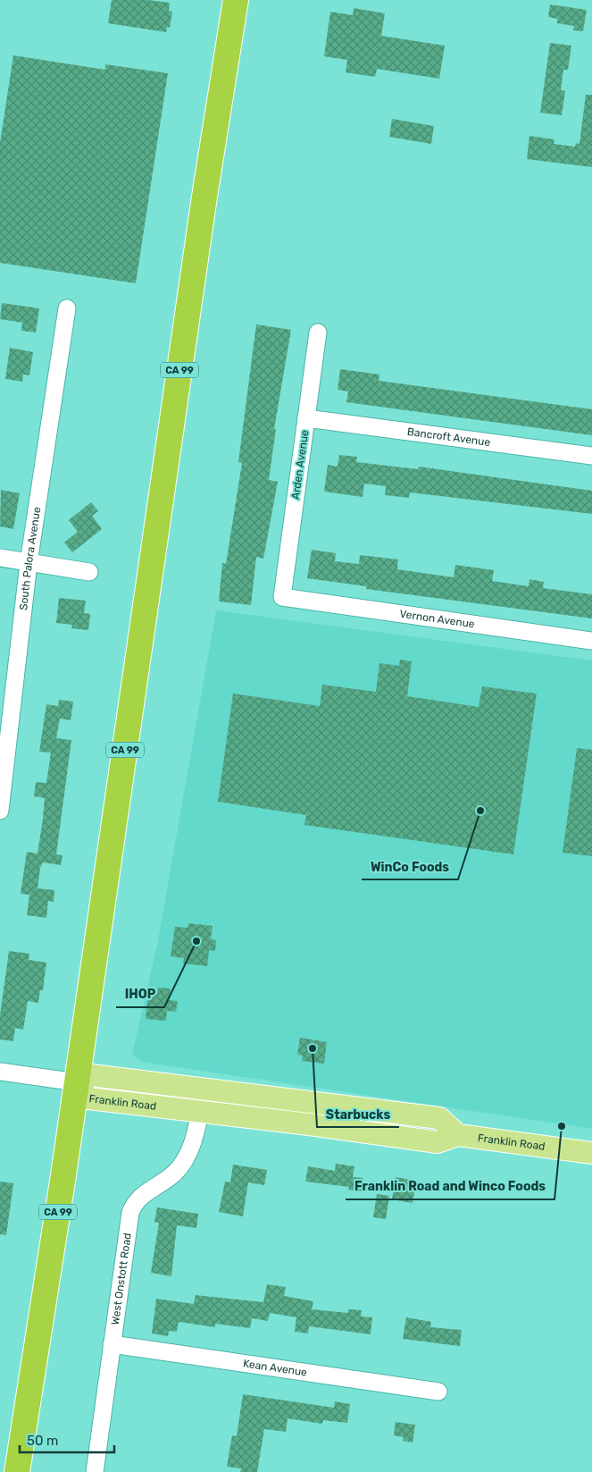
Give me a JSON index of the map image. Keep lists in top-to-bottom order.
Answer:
{
  "streets": {
    "highway": ["CA 99"],
    "main road": ["Franklin Road"],
    "street": [
      "Bancroft Avenue",
      "Arden Avenue",
      "South Palora Avenue",
      "Vernon Avenue",
      "West Onstott Road",
      "Kean Avenue"
    ]
  },
  "crossings": [
    ["CA 99", "Franklin Road"],
    ["Bancroft Avenue", "Arden Avenue"],
    ["Arden Avenue", "Vernon Avenue"],
    ["Franklin Road", "West Onstott Road"],
    ["West Onstott Road", "Kean Avenue"]
  ],
  "places": [
    "WinCo Foods",
    "IHOP",
    "Starbucks",
    "Franklin Road and Winco Foods"
  ],
  "scale_bar": "50 m"
}
